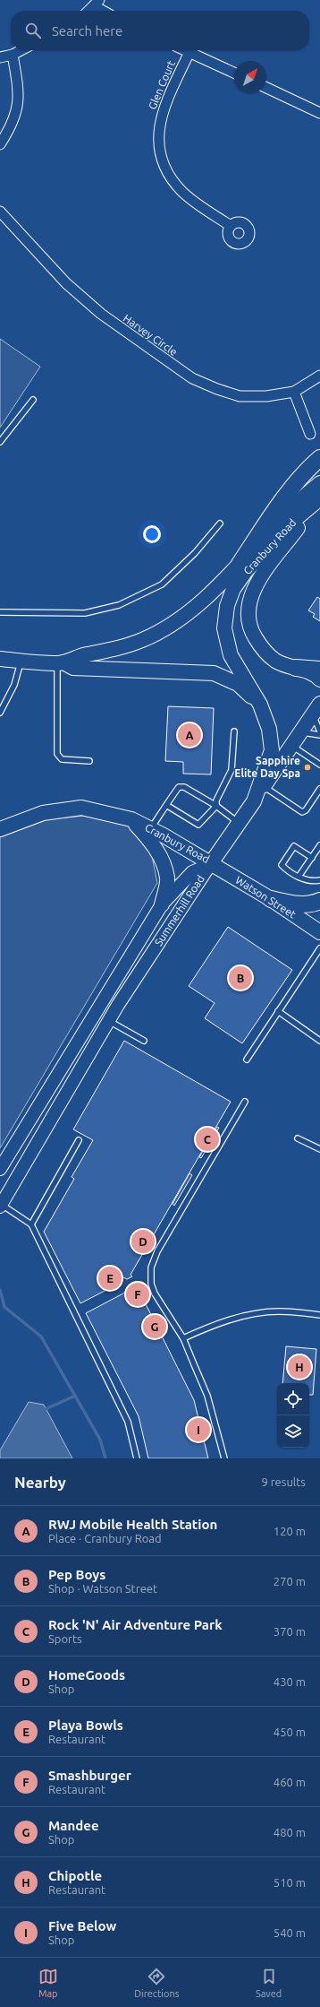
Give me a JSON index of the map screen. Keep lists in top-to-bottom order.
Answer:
{
  "streets": {
    "main road": ["Cranbury Road", "Watson Street"],
    "street": ["Glen Court", "Harvey Circle", "Summerhill Road"]
  },
  "crossings": [
    ["Cranbury Road", "Watson Street"],
    ["Cranbury Road", "Summerhill Road"],
    ["Watson Street", "Summerhill Road"]
  ],
  "places": ["Sapphire Elite Day Spa"],
  "north": "top right",
  "page": {
    "search": "Search here",
    "pins": [
      "A",
      "B",
      "C",
      "D",
      "E",
      "F",
      "G",
      "H",
      "I"
    ],
    "heading": ["Nearby", "9 results"],
    "list": [
      {
        "mark": "A",
        "name": "RWJ Mobile Health Station",
        "note": "Place · Cranbury Road",
        "value": "120 m"
      },
      {
        "mark": "B",
        "name": "Pep Boys",
        "note": "Shop · Watson Street",
        "value": "270 m"
      },
      {
        "mark": "C",
        "name": "Rock 'N' Air Adventure Park",
        "note": "Sports",
        "value": "370 m"
      },
      {
        "mark": "D",
        "name": "HomeGoods",
        "note": "Shop",
        "value": "430 m"
      },
      {
        "mark": "E",
        "name": "Playa Bowls",
        "note": "Restaurant",
        "value": "450 m"
      },
      {
        "mark": "F",
        "name": "Smashburger",
        "note": "Restaurant",
        "value": "460 m"
      },
      {
        "mark": "G",
        "name": "Mandee",
        "note": "Shop",
        "value": "480 m"
      },
      {
        "mark": "H",
        "name": "Chipotle",
        "note": "Restaurant",
        "value": "510 m"
      },
      {
        "mark": "I",
        "name": "Five Below",
        "note": "Shop",
        "value": "540 m"
      }
    ],
    "nav": ["Map", "Directions", "Saved"]
  }
}
